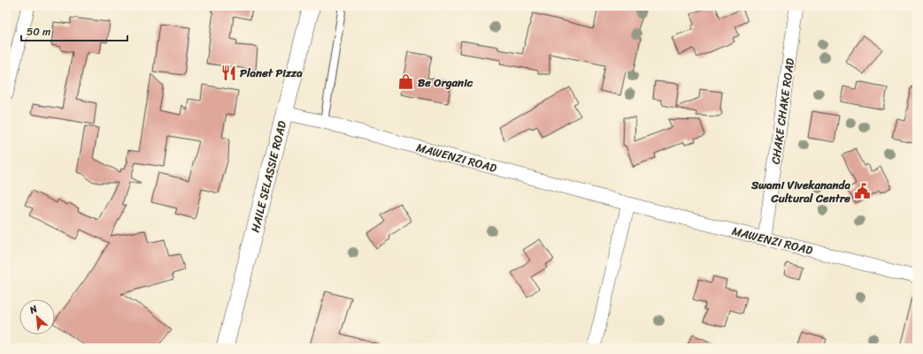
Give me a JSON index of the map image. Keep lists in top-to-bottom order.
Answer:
{
  "streets": {
    "street": ["CHAKE CHAKE ROAD", "MAWENZI ROAD", "HAILE SELASSIE ROAD"]
  },
  "crossings": [
    ["CHAKE CHAKE ROAD", "MAWENZI ROAD"],
    ["MAWENZI ROAD", "HAILE SELASSIE ROAD"]
  ],
  "places": {
    "restaurant": ["Planet Pizza"],
    "shop": ["Be Organic"],
    "public building": ["Swami Vivekananda Cultural Centre"]
  },
  "scale_bar": "50 m",
  "north": "top left"
}
